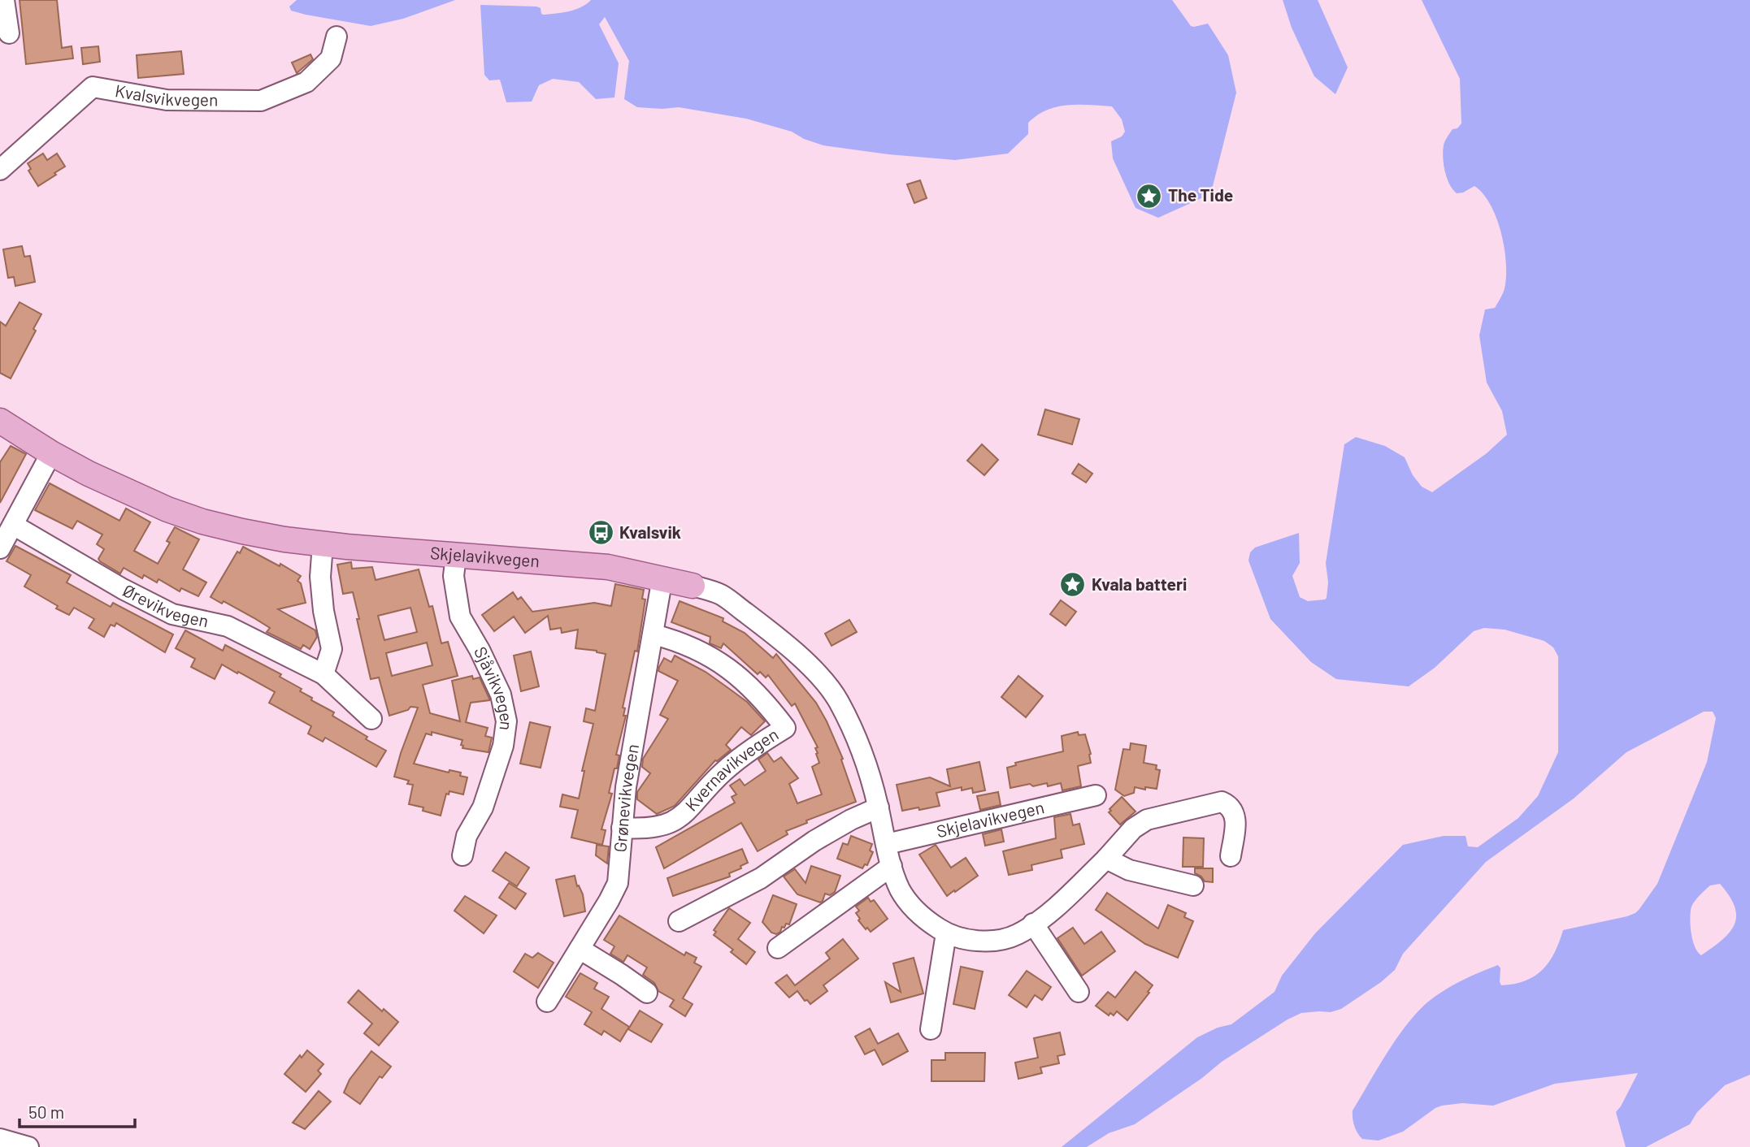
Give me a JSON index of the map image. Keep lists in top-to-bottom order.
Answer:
{
  "streets": {
    "main road": ["Skjelavikvegen"],
    "street": [
      "Kvalsvikvegen",
      "Ørevikvegen",
      "Sjåvikvegen",
      "Kvernavikvegen",
      "Grønevikvegen"
    ]
  },
  "crossings": [
    ["Skjelavikvegen", "Sjåvikvegen"],
    ["Skjelavikvegen", "Grønevikvegen"],
    ["Kvernavikvegen", "Grønevikvegen"]
  ],
  "places": {
    "place": ["The Tide", "Kvala batteri"],
    "bus stop": ["Kvalsvik"]
  },
  "scale_bar": "50 m"
}
